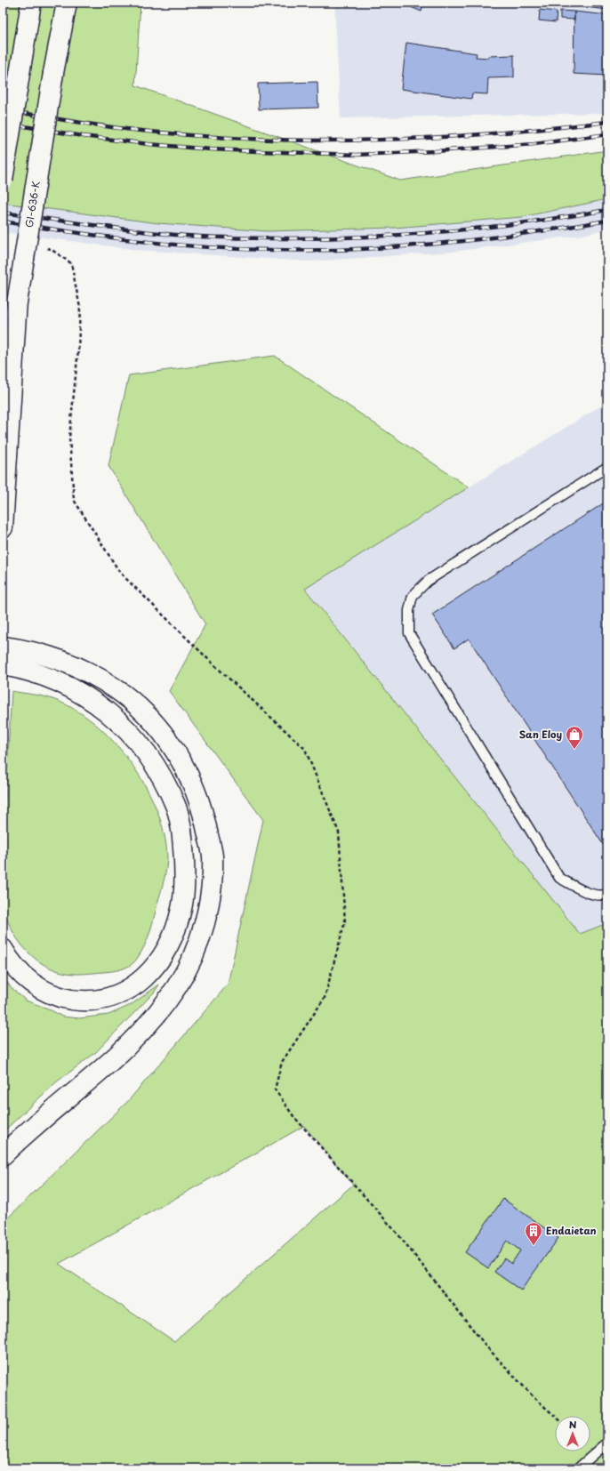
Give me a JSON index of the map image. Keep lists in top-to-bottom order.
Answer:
{
  "streets": {
    "highway": ["GI-636-K"]
  },
  "places": {
    "shop": ["San Eloy"],
    "building": ["Endaietan"]
  },
  "north": "top"
}
